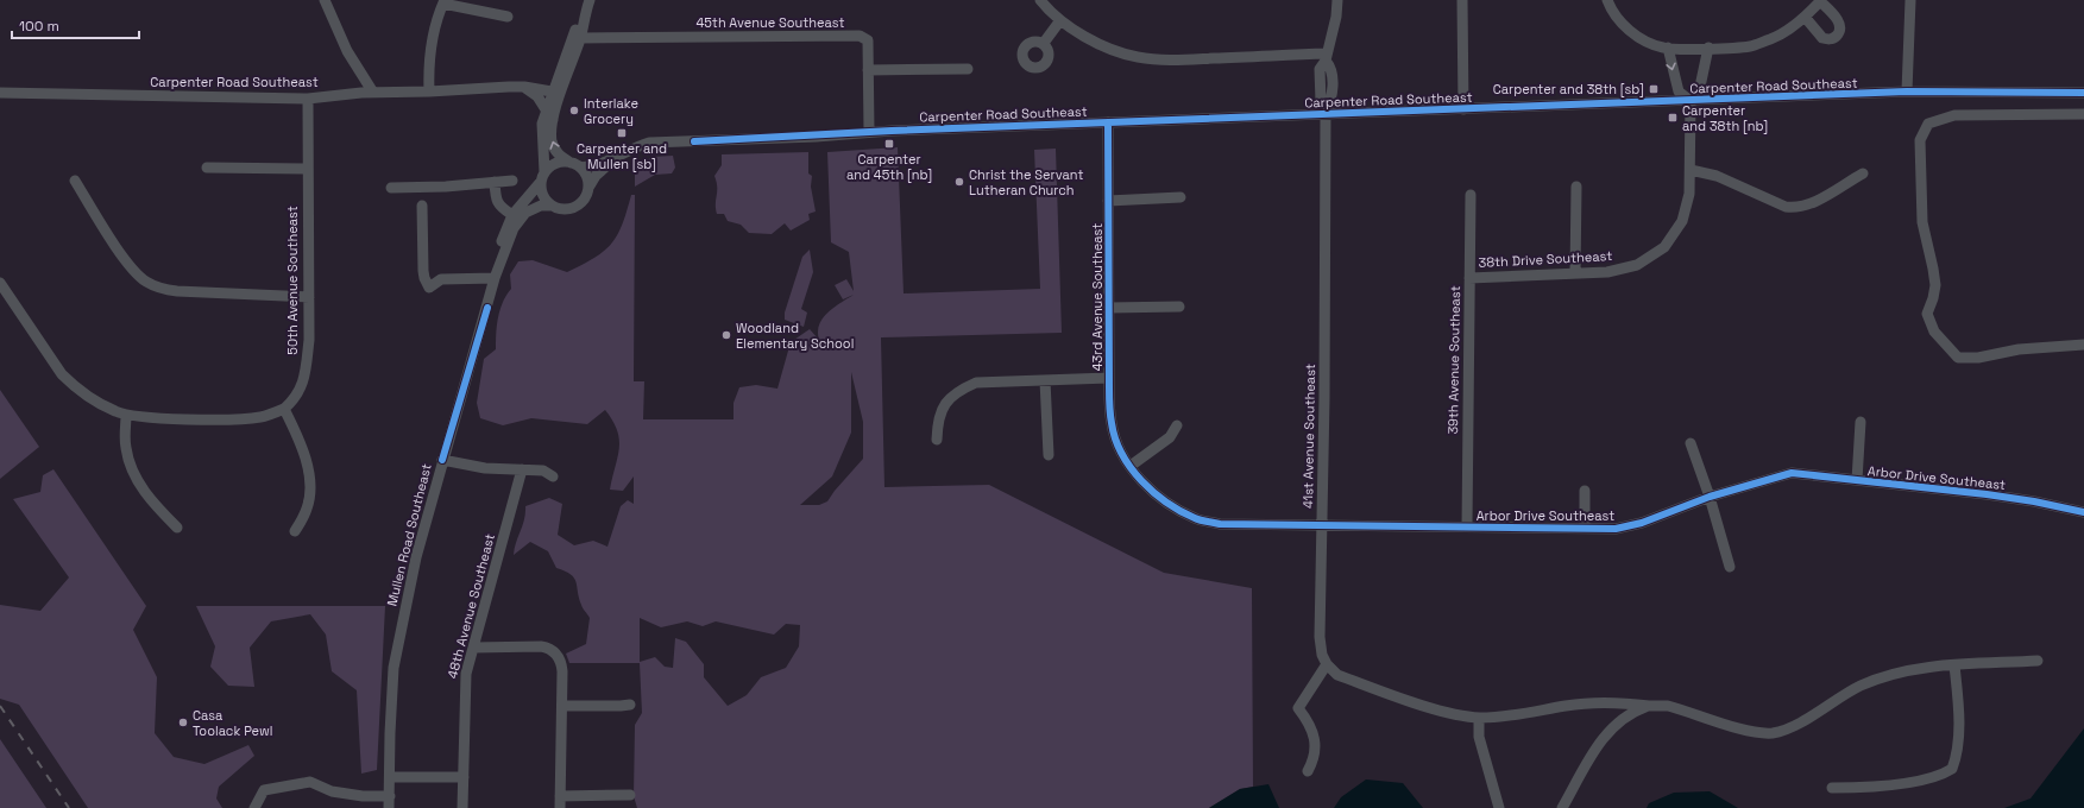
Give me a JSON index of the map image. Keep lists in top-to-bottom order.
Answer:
{
  "streets": {
    "street": [
      "45th Avenue Southeast",
      "Carpenter Road Southeast",
      "38th Drive Southeast",
      "50th Avenue Southeast",
      "43rd Avenue Southeast",
      "39th Avenue Southeast",
      "41st Avenue Southeast",
      "Arbor Drive Southeast",
      "Mullen Road Southeast",
      "48th Avenue Southeast"
    ]
  },
  "crossings": [
    ["45th Avenue Southeast", "Carpenter Road Southeast"],
    ["Carpenter Road Southeast", "38th Drive Southeast"],
    ["Carpenter Road Southeast", "50th Avenue Southeast"],
    ["Carpenter Road Southeast", "43rd Avenue Southeast"],
    ["Carpenter Road Southeast", "41st Avenue Southeast"],
    ["Carpenter Road Southeast", "Mullen Road Southeast"],
    ["38th Drive Southeast", "39th Avenue Southeast"],
    ["43rd Avenue Southeast", "Arbor Drive Southeast"],
    ["39th Avenue Southeast", "Arbor Drive Southeast"],
    ["41st Avenue Southeast", "Arbor Drive Southeast"]
  ],
  "places": {
    "transit": [
      "Carpenter and 38th [sb]",
      "Carpenter and 38th [nb]",
      "Carpenter and Mullen [sb]",
      "Carpenter and 45th [nb]"
    ],
    "other": [
      "Interlake Grocery",
      "Christ the Servant Lutheran Church",
      "Woodland Elementary School",
      "Casa Toolack Pewl"
    ]
  },
  "scale_bar": "100 m"
}
